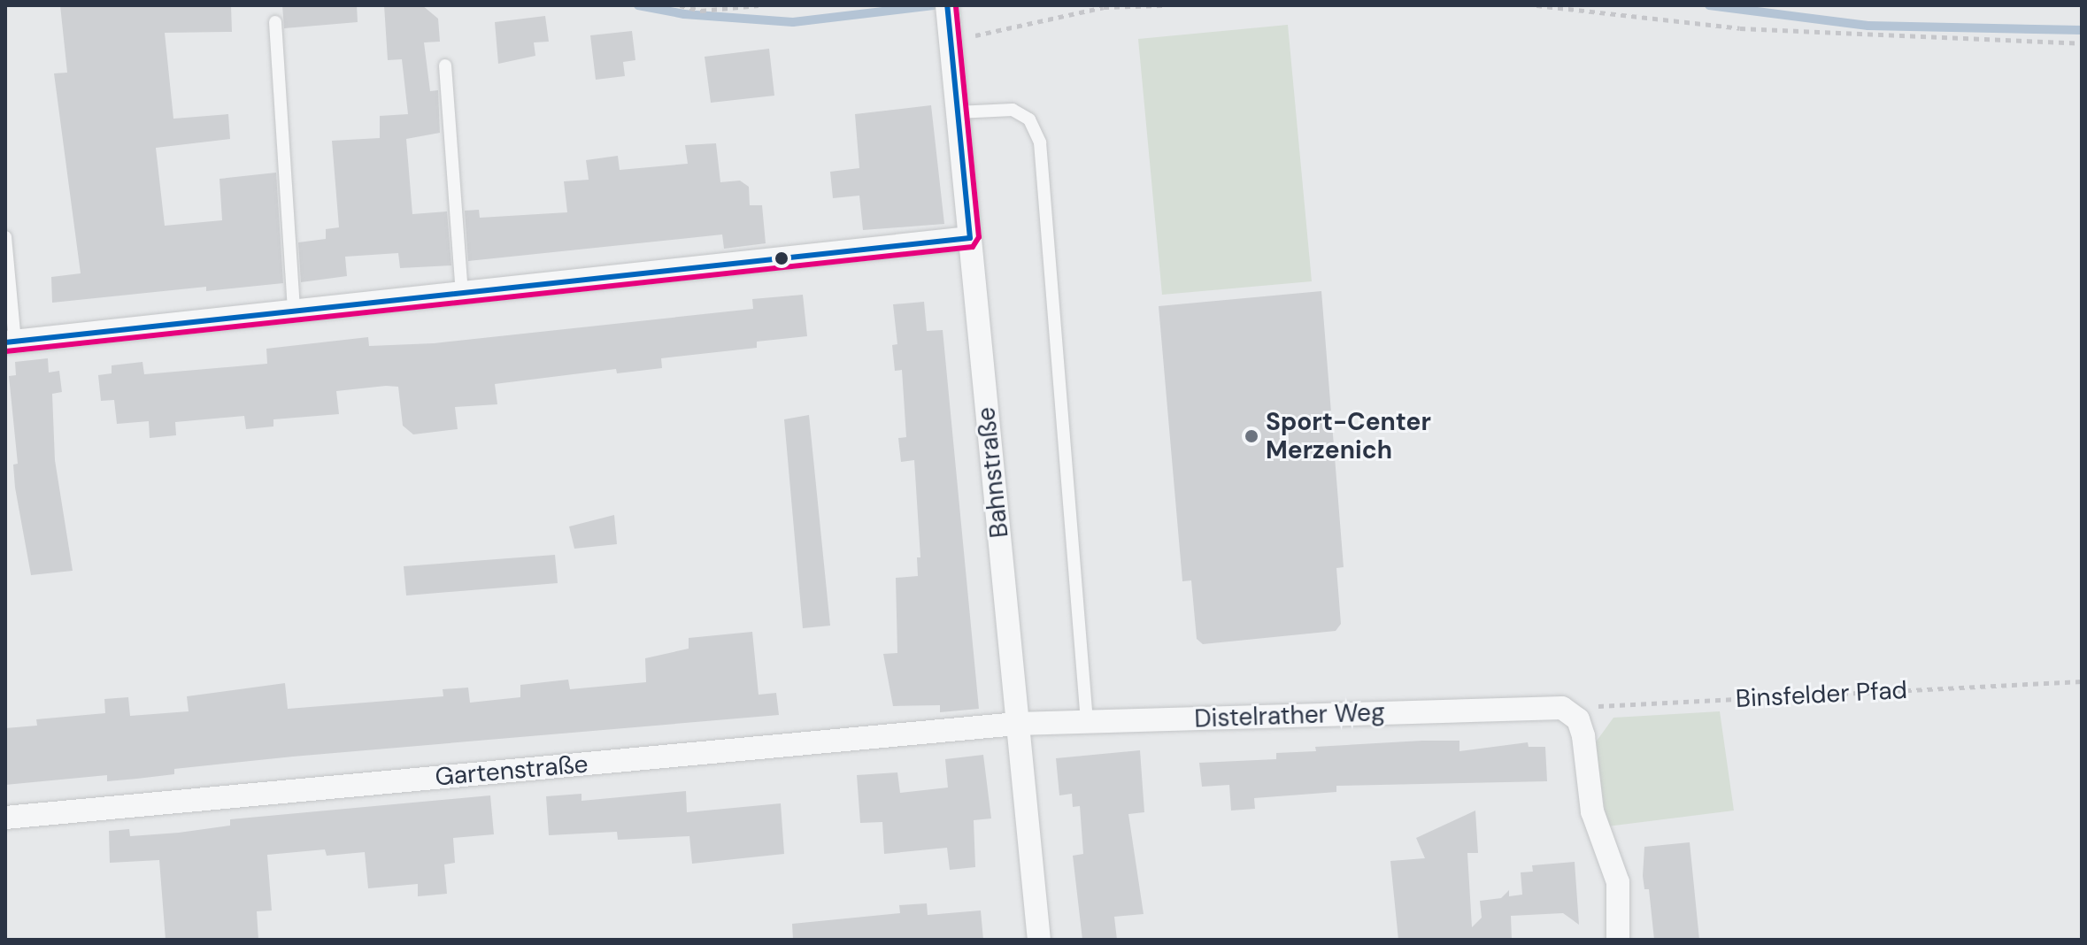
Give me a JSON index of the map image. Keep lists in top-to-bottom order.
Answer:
{
  "streets": {
    "street": ["Bahnstraße", "Distelrather Weg", "Gartenstraße"],
    "path": ["Binsfelder Pfad"]
  },
  "crossings": [
    ["Bahnstraße", "Distelrather Weg"],
    ["Bahnstraße", "Gartenstraße"],
    ["Binsfelder Pfad", "Distelrather Weg"],
    ["Distelrather Weg", "Gartenstraße"]
  ],
  "places": ["Sport-Center Merzenich"]
}
